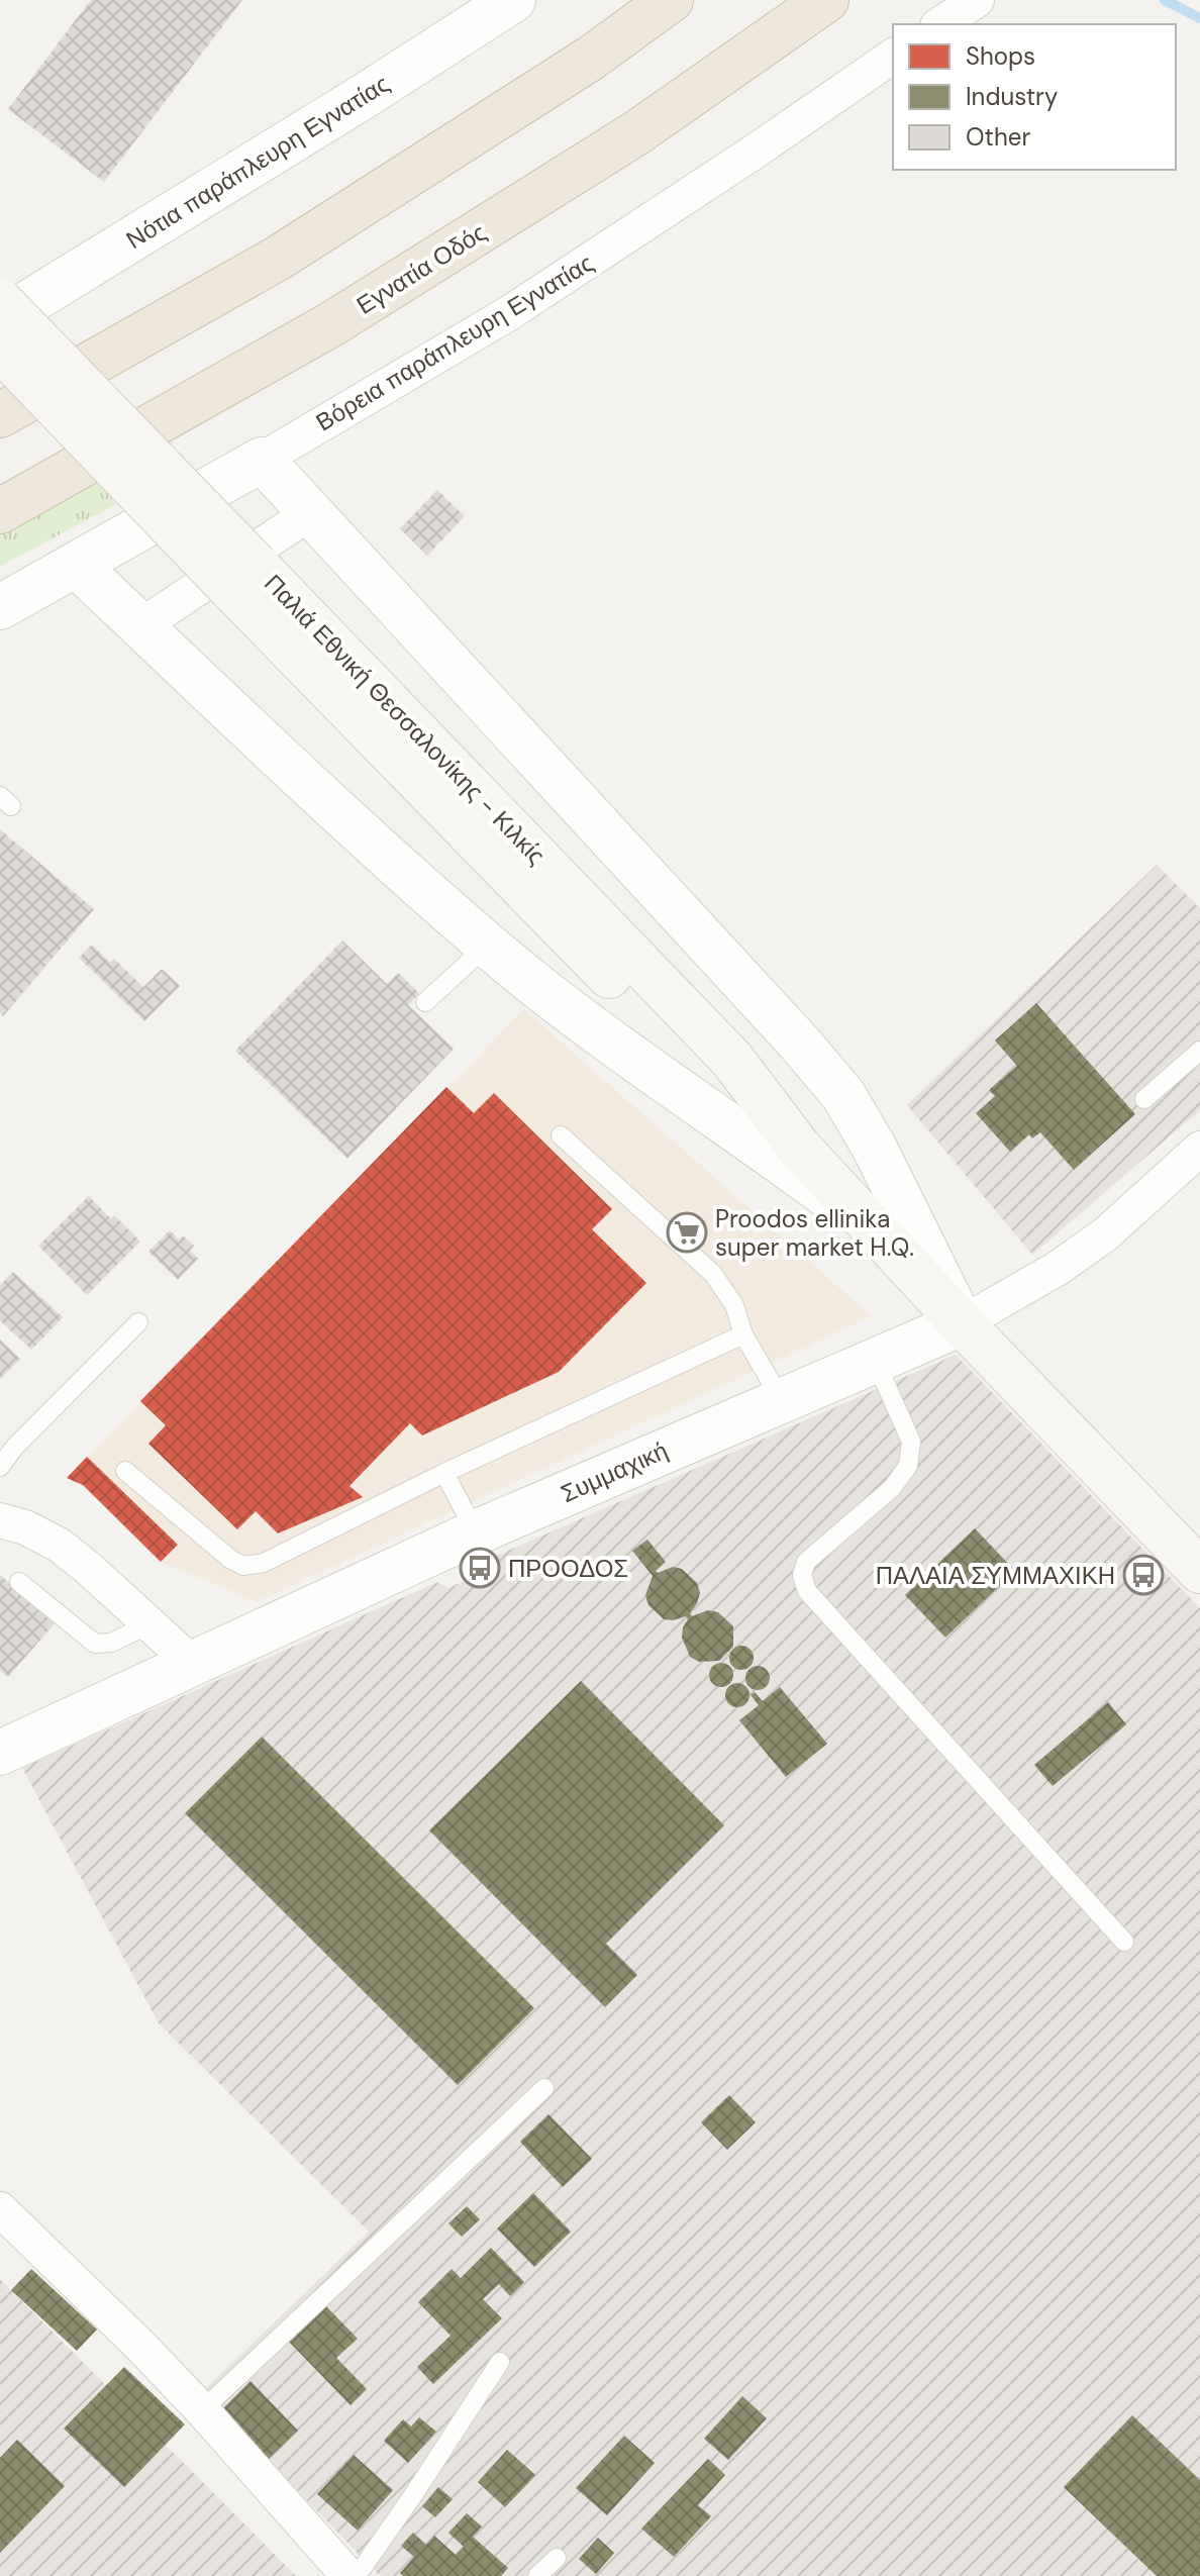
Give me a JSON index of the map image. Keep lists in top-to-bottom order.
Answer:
{
  "streets": {
    "highway": ["Εγνατία Οδός"],
    "main road": ["Παλιά Εθνική Θεσσαλονίκης - Κιλκίς"],
    "street": ["Νότια παράπλευρη Εγνατίας", "Βόρεια παράπλευρη Εγνατίας", "Συμμαχική"]
  },
  "crossings": [
    ["Παλιά Εθνική Θεσσαλονίκης - Κιλκίς", "Συμμαχική"]
  ],
  "places": {
    "supermarket": ["Proodos ellinika super market H.Q."],
    "bus stop": ["ΠΡΟΟΔΟΣ", "ΠΑΛΑΙΑ ΣΥΜΜΑΧΙΚΗ"]
  },
  "legend": ["Shops", "Industry", "Other"]
}
